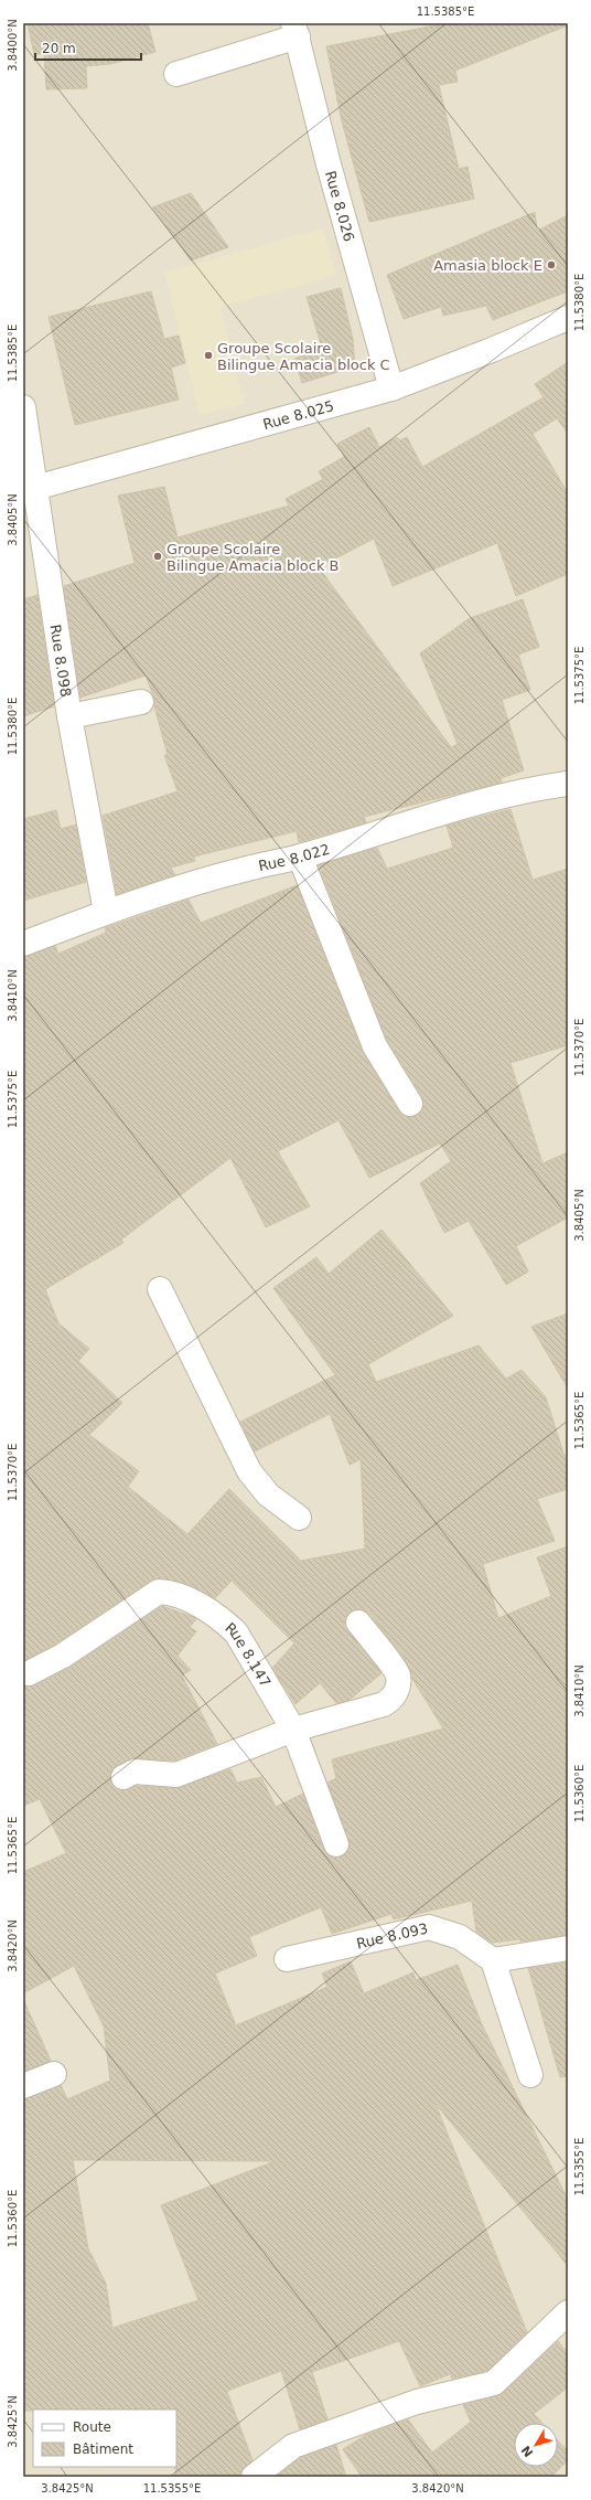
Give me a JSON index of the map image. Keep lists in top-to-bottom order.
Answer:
{
  "streets": {
    "street": [
      "Rue 8.026",
      "Rue 8.025",
      "Rue 8.098",
      "Rue 8.022",
      "Rue 8.147",
      "Rue 8.093"
    ]
  },
  "crossings": [
    ["Rue 8.026", "Rue 8.025"],
    ["Rue 8.025", "Rue 8.098"],
    ["Rue 8.098", "Rue 8.022"]
  ],
  "places": ["Amasia block E", "Groupe Scolaire Bilingue Amacia block C", "Groupe Scolaire Bilingue Amacia block B"],
  "legend": ["Route", "Bâtiment"],
  "scale_bar": "20 m",
  "north": "bottom left",
  "coordinates": [
    "11.5385°E",
    "3.8400°N",
    "11.5380°E",
    "3.8405°N",
    "11.5375°E",
    "3.8410°N",
    "11.5370°E",
    "11.5365°E",
    "11.5360°E",
    "3.8420°N",
    "11.5355°E",
    "3.8425°N"
  ]
}
